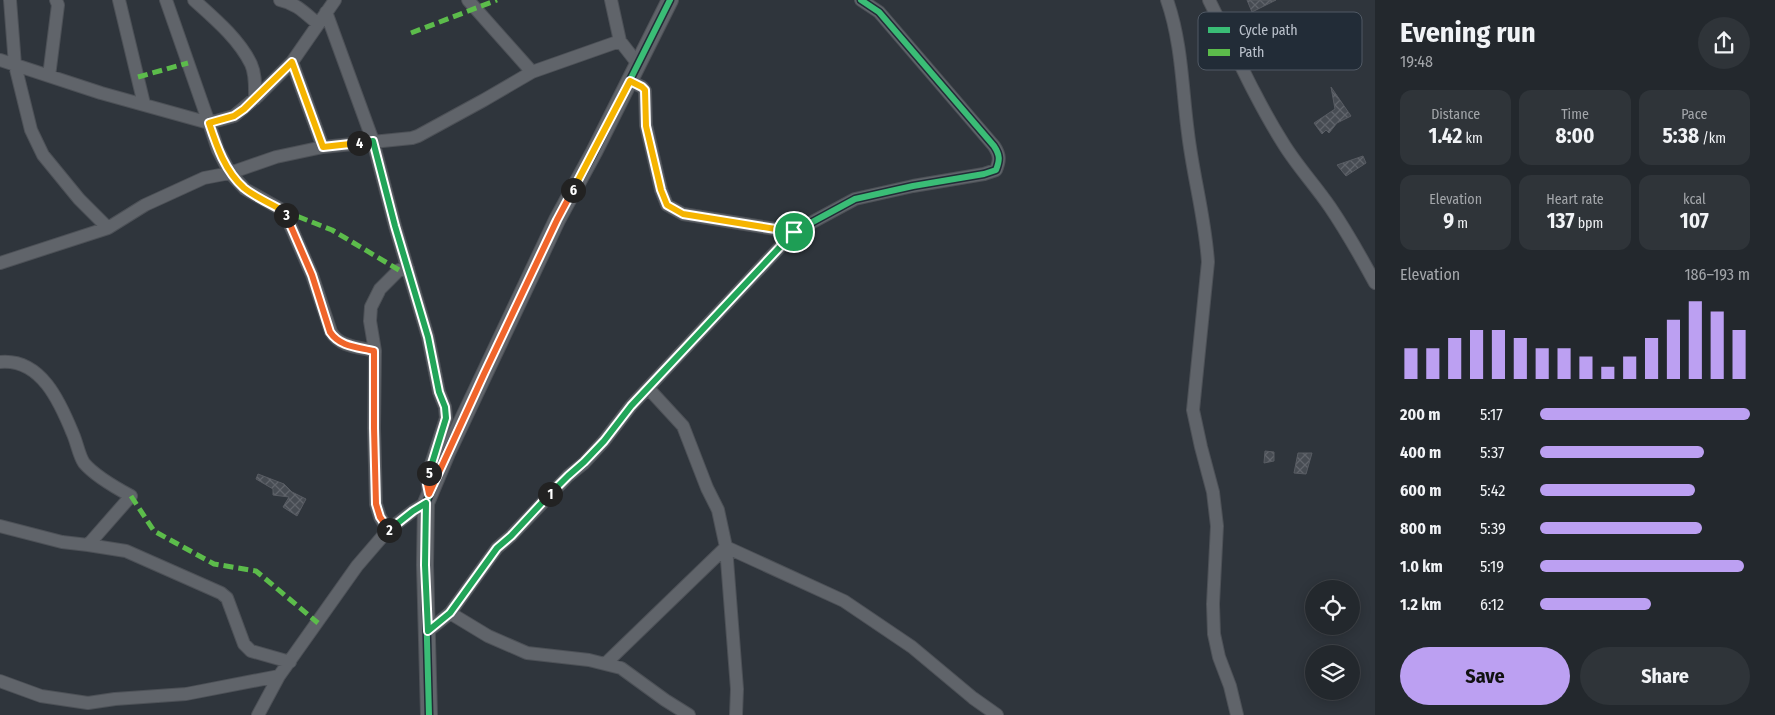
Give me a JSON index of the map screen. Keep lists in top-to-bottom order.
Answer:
{
  "legend": ["Cycle path", "Path"],
  "page": {
    "heading": ["Evening run", "19:48"],
    "stats": [
      ["Distance", "1.42 km"],
      ["Time", "8:00"],
      ["Pace", "5:38 /km"],
      ["Elevation", "9 m"],
      ["Heart rate", "137 bpm"],
      ["kcal", "107"]
    ],
    "pins": [
      "4",
      "6",
      "3",
      "5",
      "1",
      "2"
    ],
    "chart": ["Elevation", "186–193 m"],
    "list": [
      {
        "name": "200 m",
        "note": "5:17"
      },
      {
        "name": "400 m",
        "note": "5:37"
      },
      {
        "name": "600 m",
        "note": "5:42"
      },
      {
        "name": "800 m",
        "note": "5:39"
      },
      {
        "name": "1.0 km",
        "note": "5:19"
      },
      {
        "name": "1.2 km",
        "note": "6:12"
      }
    ],
    "buttons": ["Save", "Share"]
  }
}
